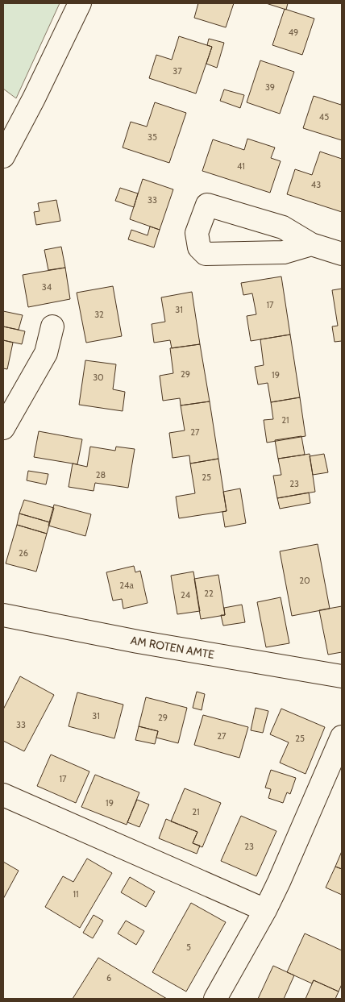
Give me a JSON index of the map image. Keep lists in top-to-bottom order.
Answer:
{
  "streets": {
    "street": ["AM ROTEN AMTE"]
  },
  "house_numbers": [
    "49",
    "37",
    "39",
    "45",
    "35",
    "41",
    "43",
    "33",
    "34",
    "17",
    "31",
    "32",
    "29",
    "19",
    "30",
    "21",
    "27",
    "28",
    "25",
    "23",
    "26",
    "20",
    "24a",
    "22",
    "24",
    "31",
    "29",
    "33",
    "27",
    "25",
    "17",
    "19",
    "21",
    "23",
    "11",
    "5",
    "6"
  ]
}
